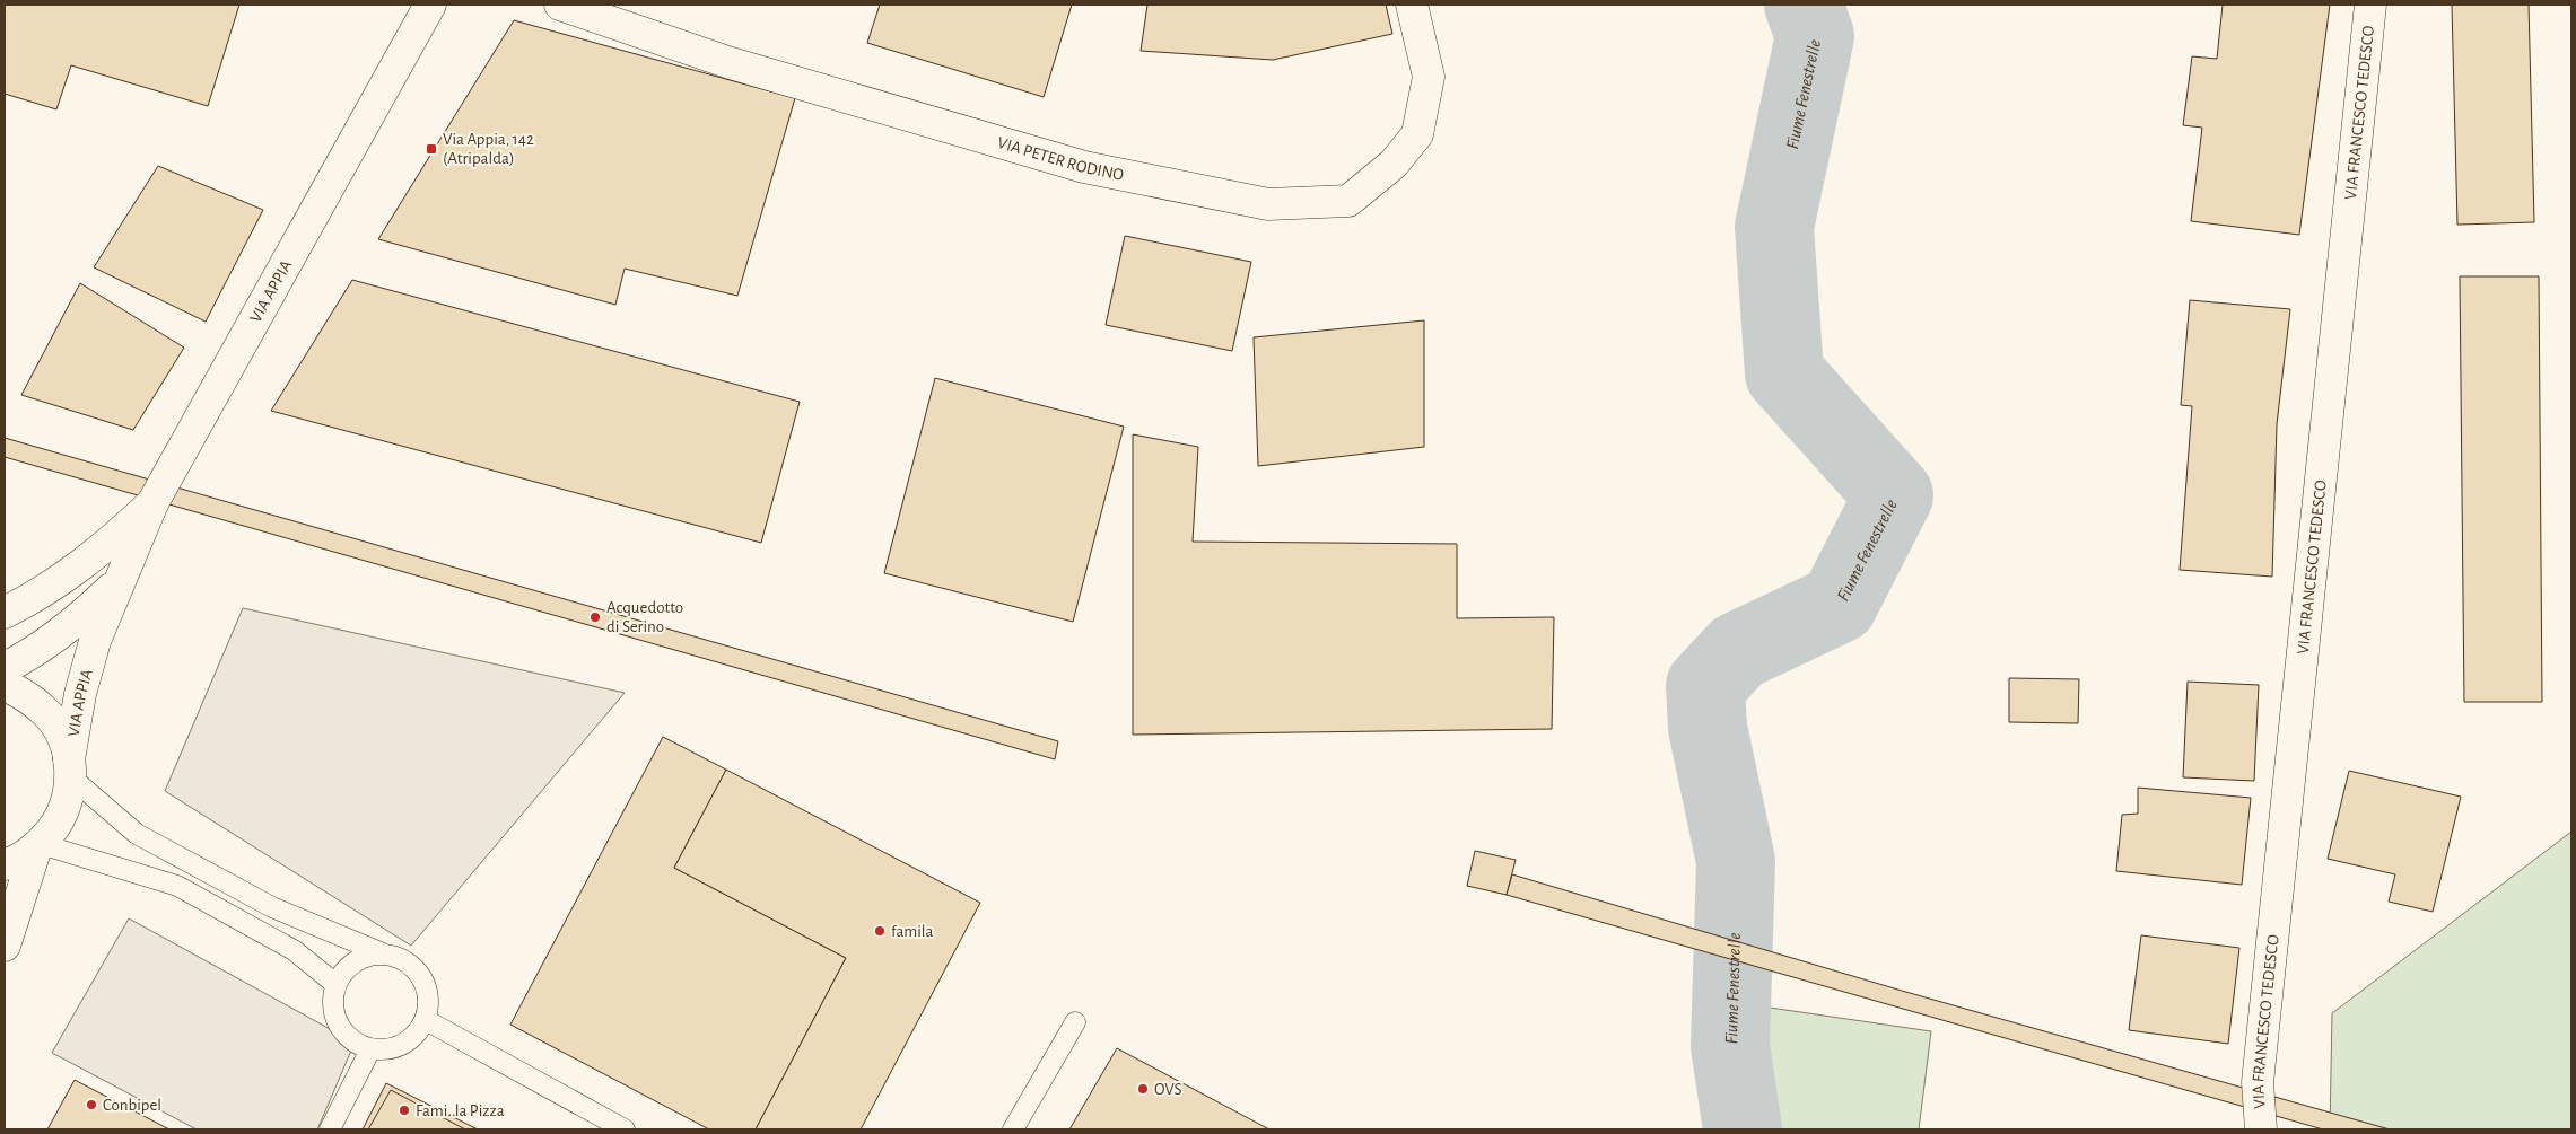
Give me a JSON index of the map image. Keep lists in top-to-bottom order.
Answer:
{
  "streets": {
    "main road": ["VIA FRANCESCO TEDESCO", "VIA PETER RODINO", "VIA APPIA"]
  },
  "water": ["Fiume Fenestrelle"],
  "places": {
    "transit": ["Via Appia, 142 (Atripalda)"],
    "other": [
      "Acquedotto di Serino",
      "famila",
      "OVS",
      "Conbipel",
      "Fami..la Pizza"
    ]
  }
}
